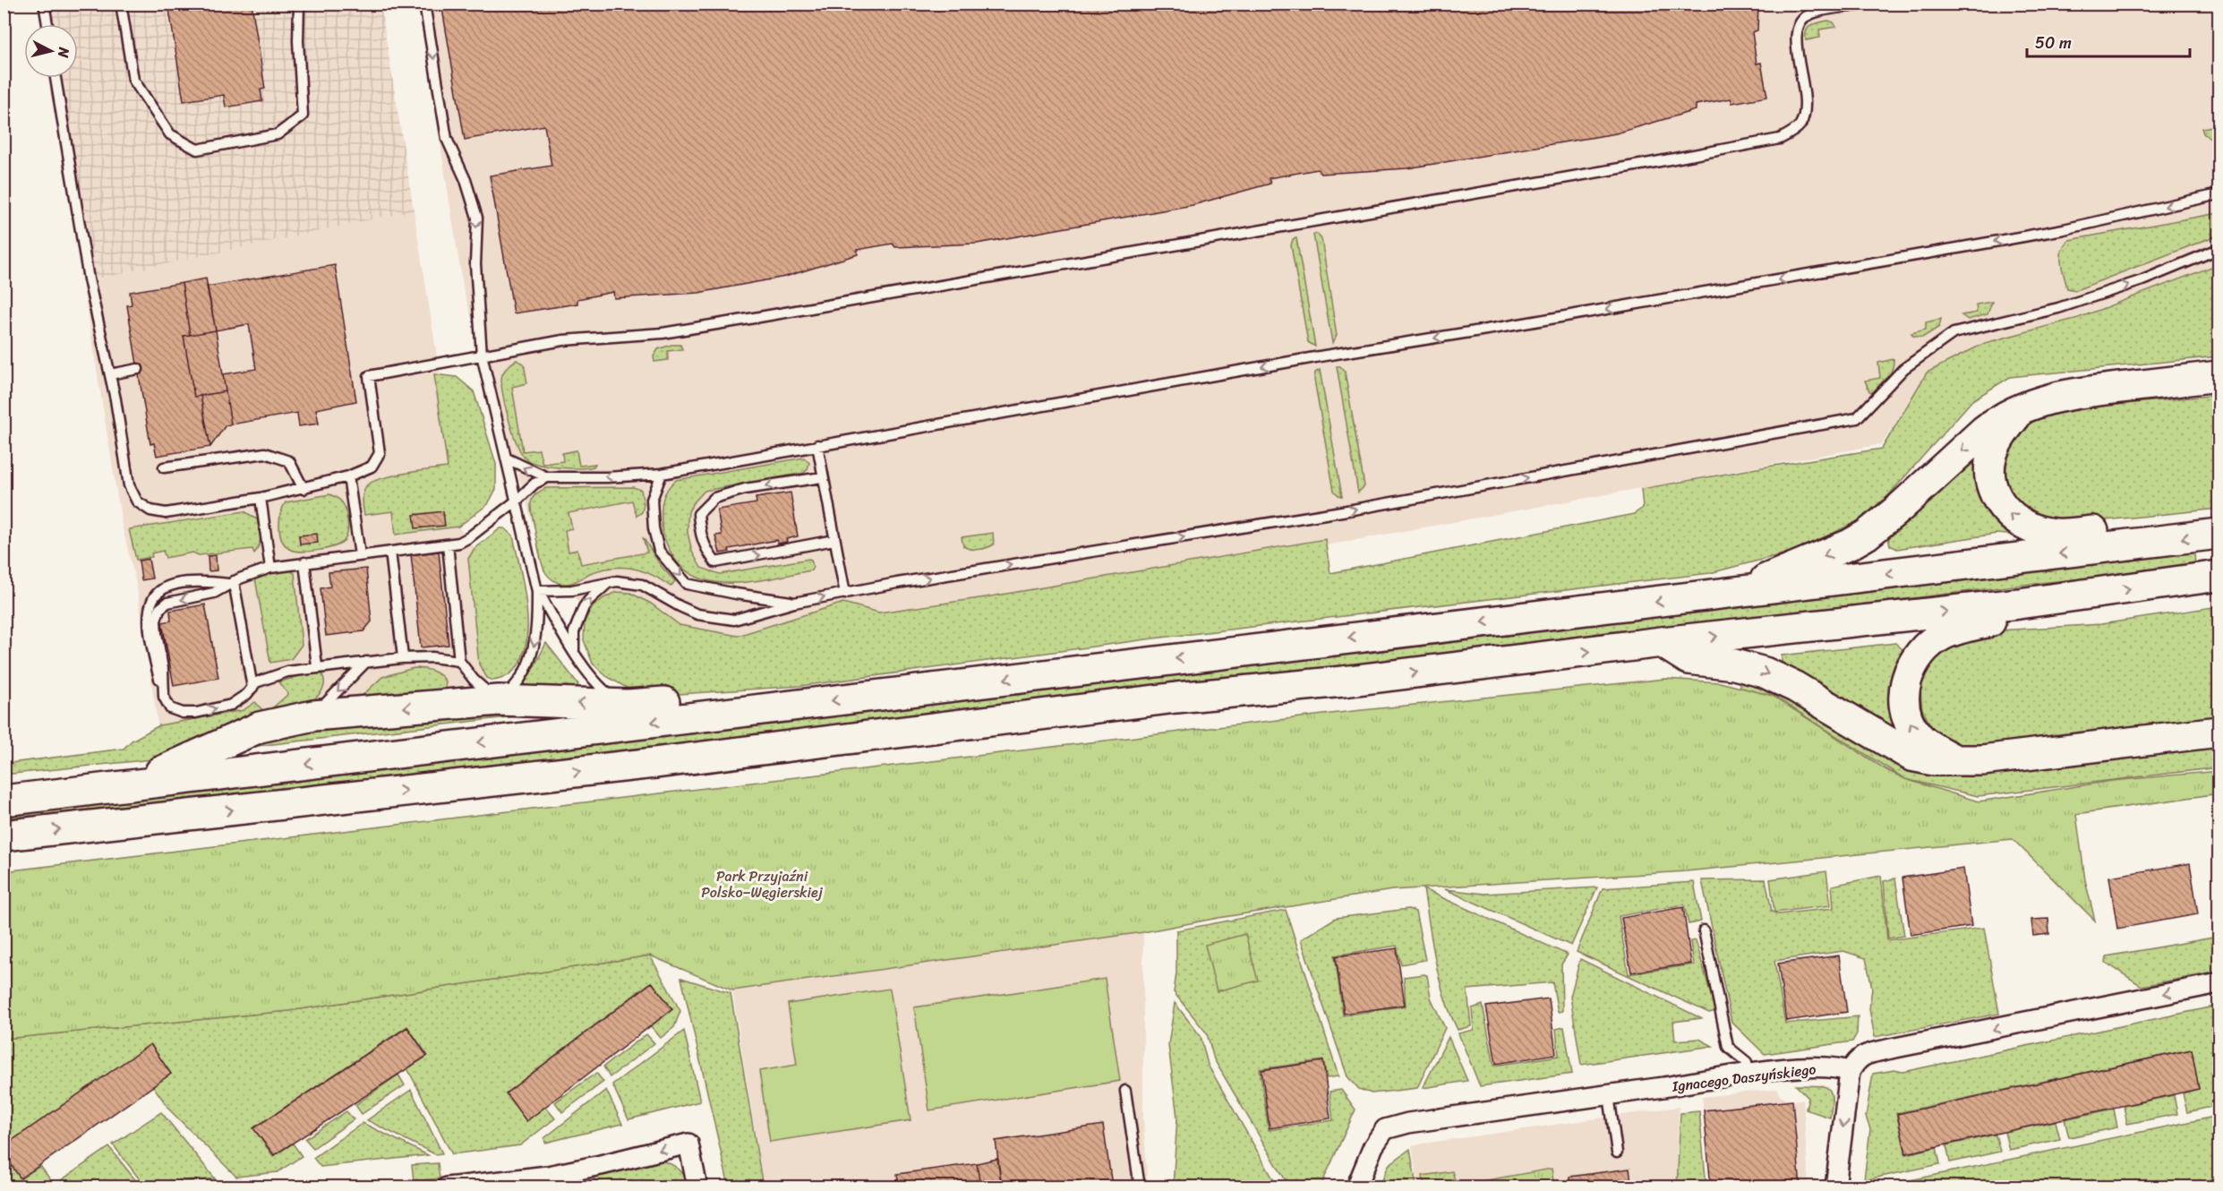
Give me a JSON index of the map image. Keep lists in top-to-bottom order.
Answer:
{
  "streets": {
    "street": ["Ignacego Daszyńskiego"]
  },
  "parks": ["Park Przyjaźni Polsko–Węgierskiej"],
  "scale_bar": "50 m",
  "north": "right"
}
